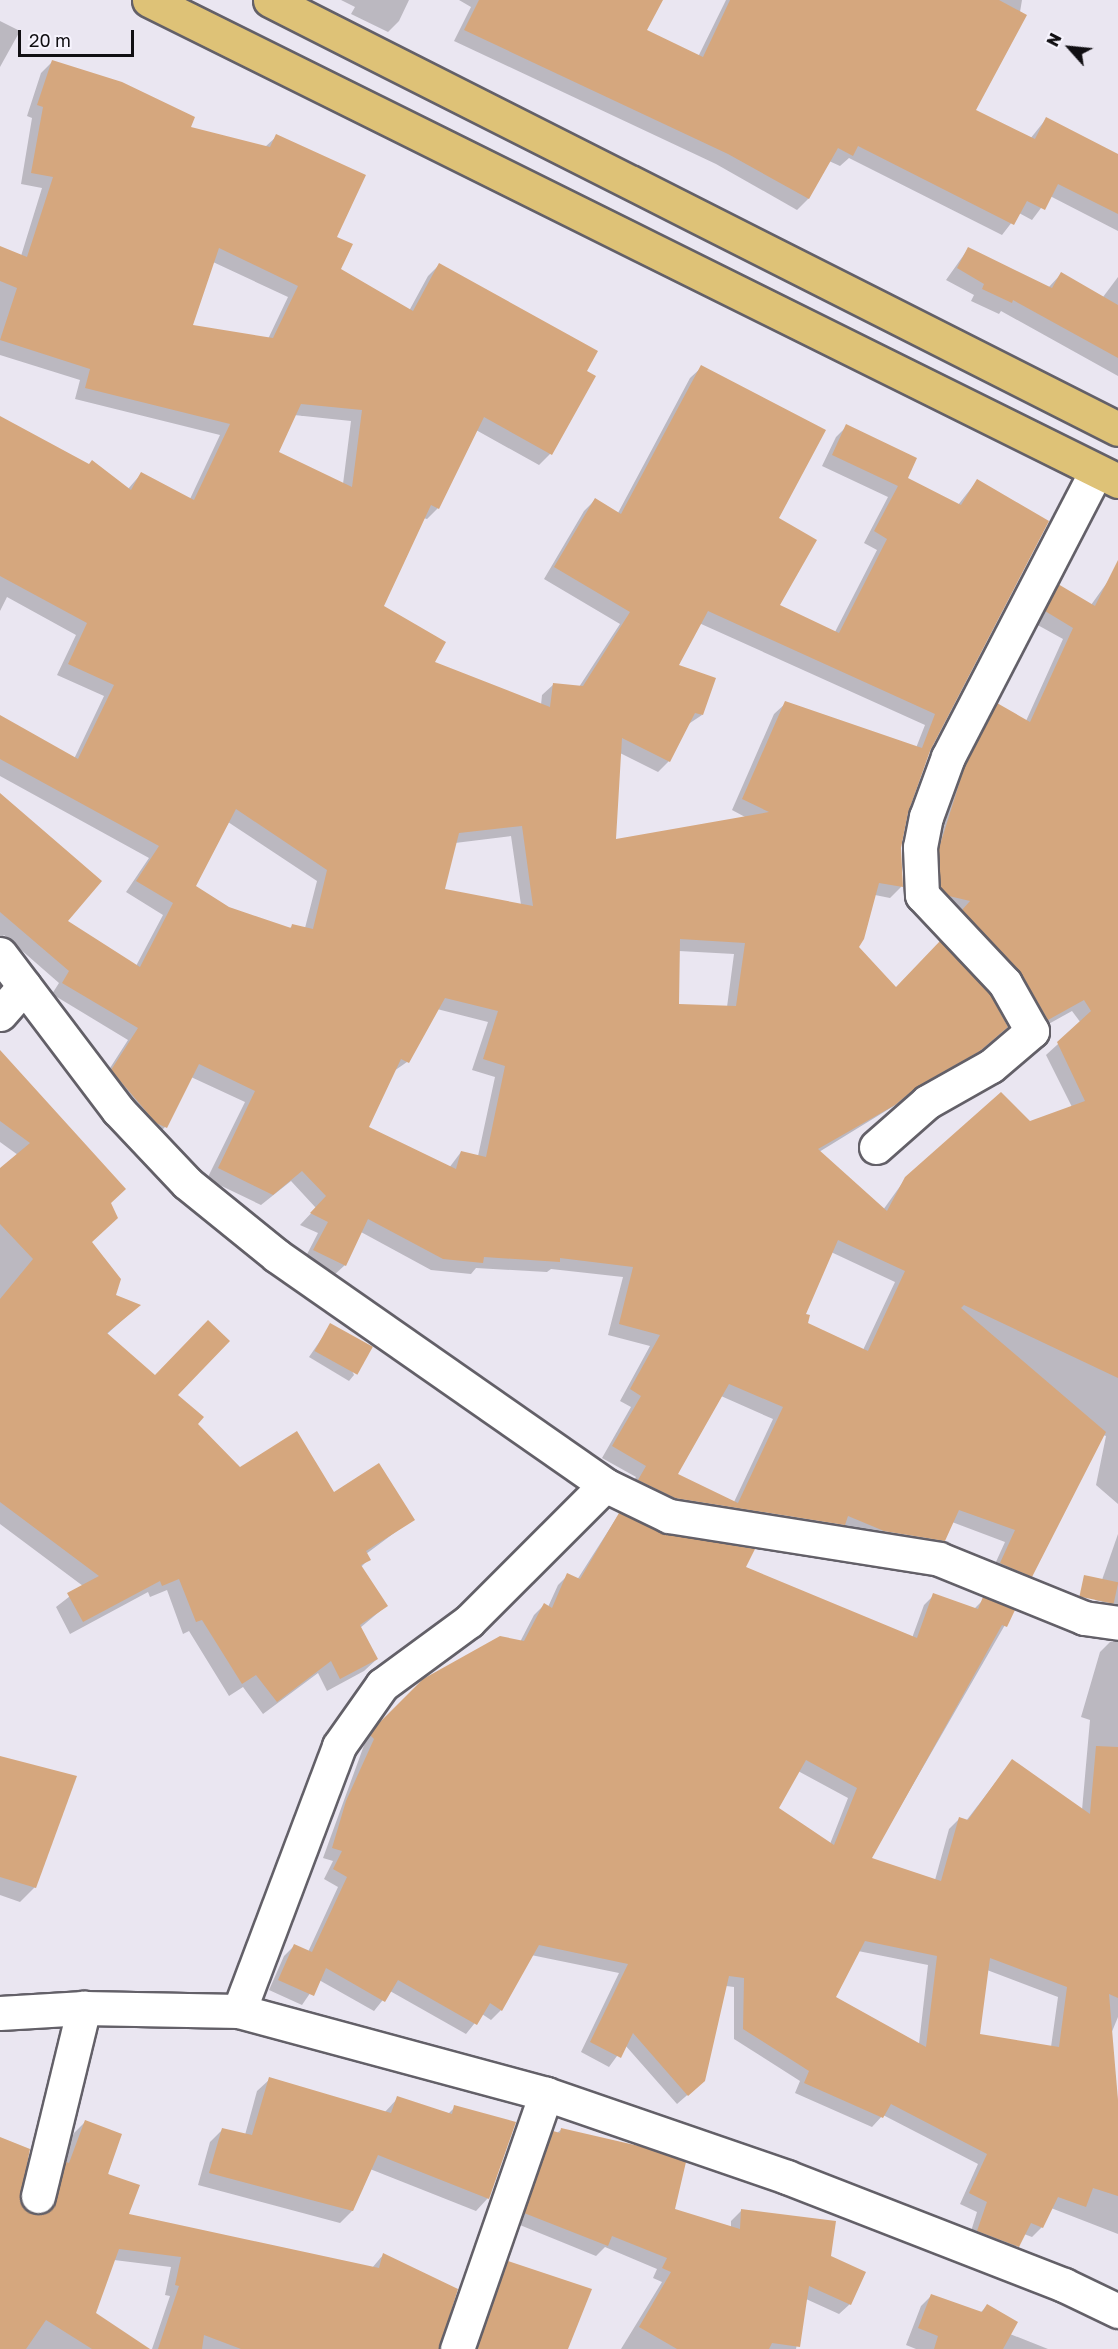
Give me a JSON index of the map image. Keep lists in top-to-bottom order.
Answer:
{
  "scale_bar": "20 m",
  "north": "top left"
}
